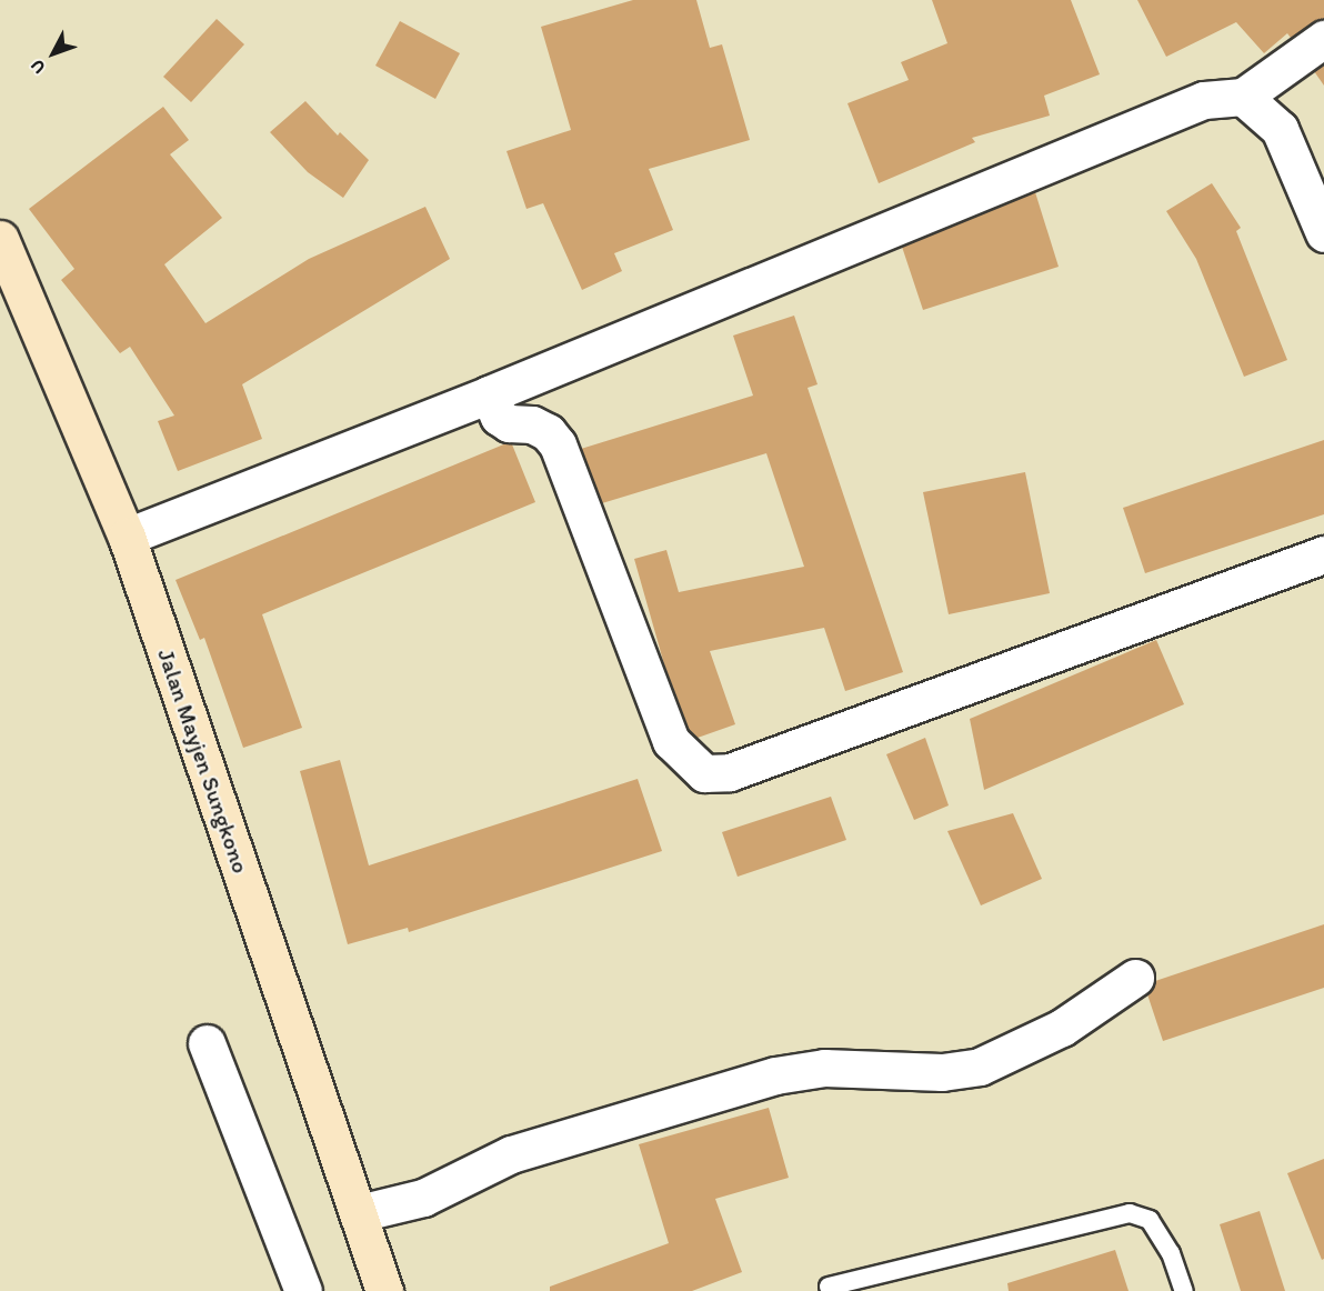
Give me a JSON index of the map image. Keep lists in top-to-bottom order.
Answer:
{
  "streets": {
    "main road": ["Jalan Mayjen Sungkono"]
  },
  "north": "bottom left"
}
